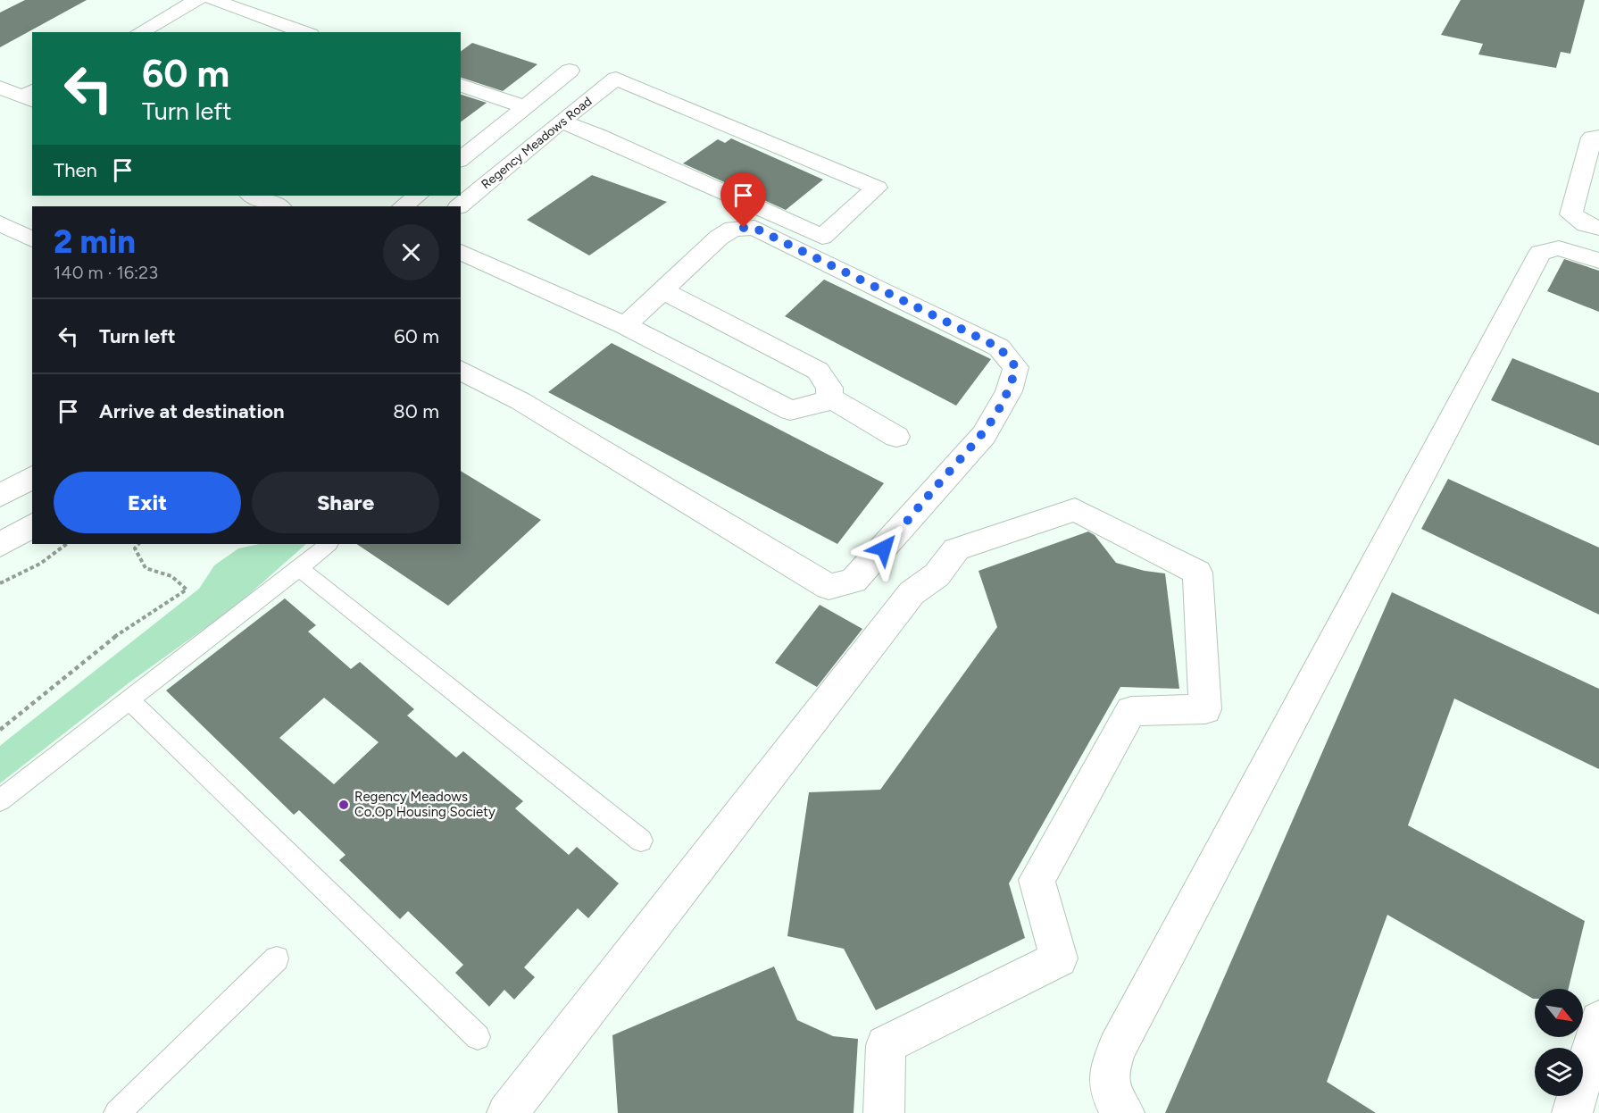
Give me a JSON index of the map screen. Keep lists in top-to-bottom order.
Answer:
{
  "streets": {
    "street": ["Regency Meadows Road"]
  },
  "places": ["Regency Meadows Co.Op Housing Society"],
  "north": "bottom right",
  "page": {
    "turn": ["60 m", "Turn left"],
    "then": "Then",
    "heading": ["2 min", "140 m · 16:23"],
    "list": [
      {
        "name": "Turn left",
        "value": "60 m"
      },
      {
        "name": "Arrive at destination",
        "value": "80 m"
      }
    ],
    "buttons": ["Exit", "Share"]
  }
}
